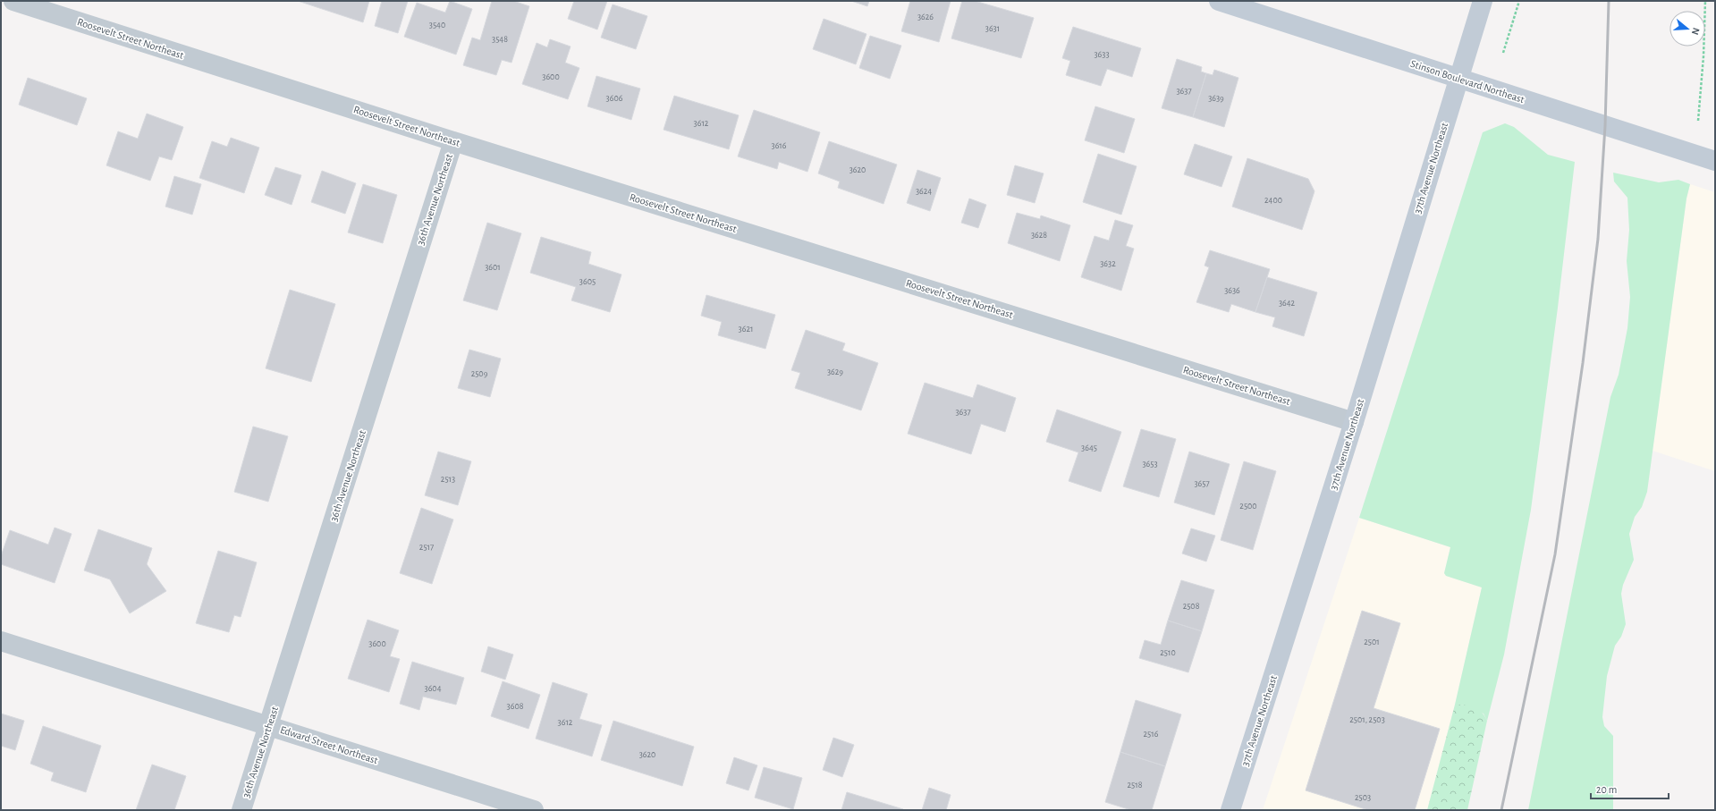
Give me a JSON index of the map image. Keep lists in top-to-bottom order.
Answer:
{
  "streets": {
    "street": [
      "Roosevelt Street Northeast",
      "Stinson Boulevard Northeast",
      "37th Avenue Northeast",
      "36th Avenue Northeast",
      "Edward Street Northeast"
    ]
  },
  "crossings": [
    ["Roosevelt Street Northeast", "37th Avenue Northeast"],
    ["Roosevelt Street Northeast", "36th Avenue Northeast"],
    ["Stinson Boulevard Northeast", "37th Avenue Northeast"],
    ["36th Avenue Northeast", "Edward Street Northeast"]
  ],
  "house_numbers": [
    "3626",
    "3540",
    "3631",
    "3548",
    "3633",
    "3600",
    "3637",
    "3606",
    "3639",
    "3612",
    "3616",
    "3620",
    "3624",
    "2400",
    "3628",
    "3632",
    "3601",
    "3605",
    "3636",
    "3642",
    "3621",
    "3629",
    "2509",
    "3637",
    "3645",
    "3653",
    "2513",
    "3657",
    "2500",
    "2517",
    "2508",
    "2501",
    "3600",
    "2510",
    "3604",
    "3608",
    "2501, 2503",
    "3612",
    "2516",
    "3620",
    "2518",
    "2503"
  ],
  "scale_bar": "20 m",
  "north": "right"
}
